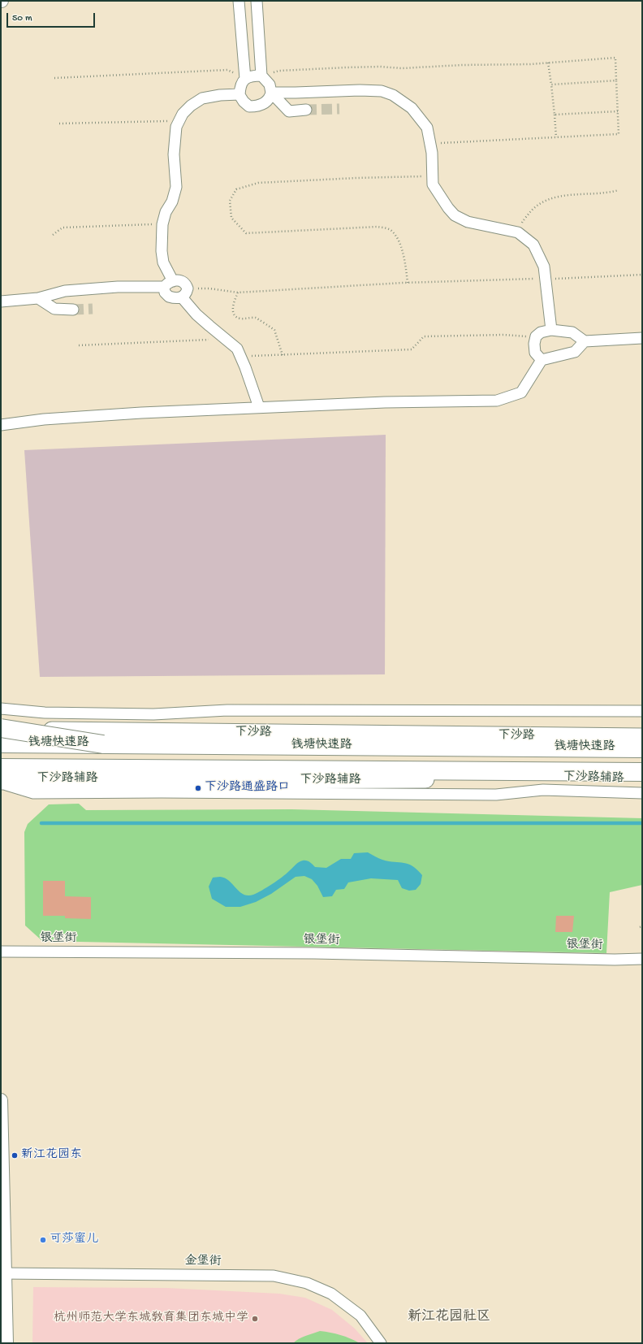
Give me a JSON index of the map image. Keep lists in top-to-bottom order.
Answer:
{
  "streets": {
    "highway": ["钱塘快速路"],
    "main road": ["下沙路"],
    "street": ["下沙路辅路", "银堡街", "金堡街"]
  },
  "districts": ["新江花园社区"],
  "places": [
    "下沙路通盛路口",
    "新江花园东",
    "可莎蜜儿",
    "杭州师范大学东城教育集团东城中学"
  ],
  "scale_bar": "50 m"
}
